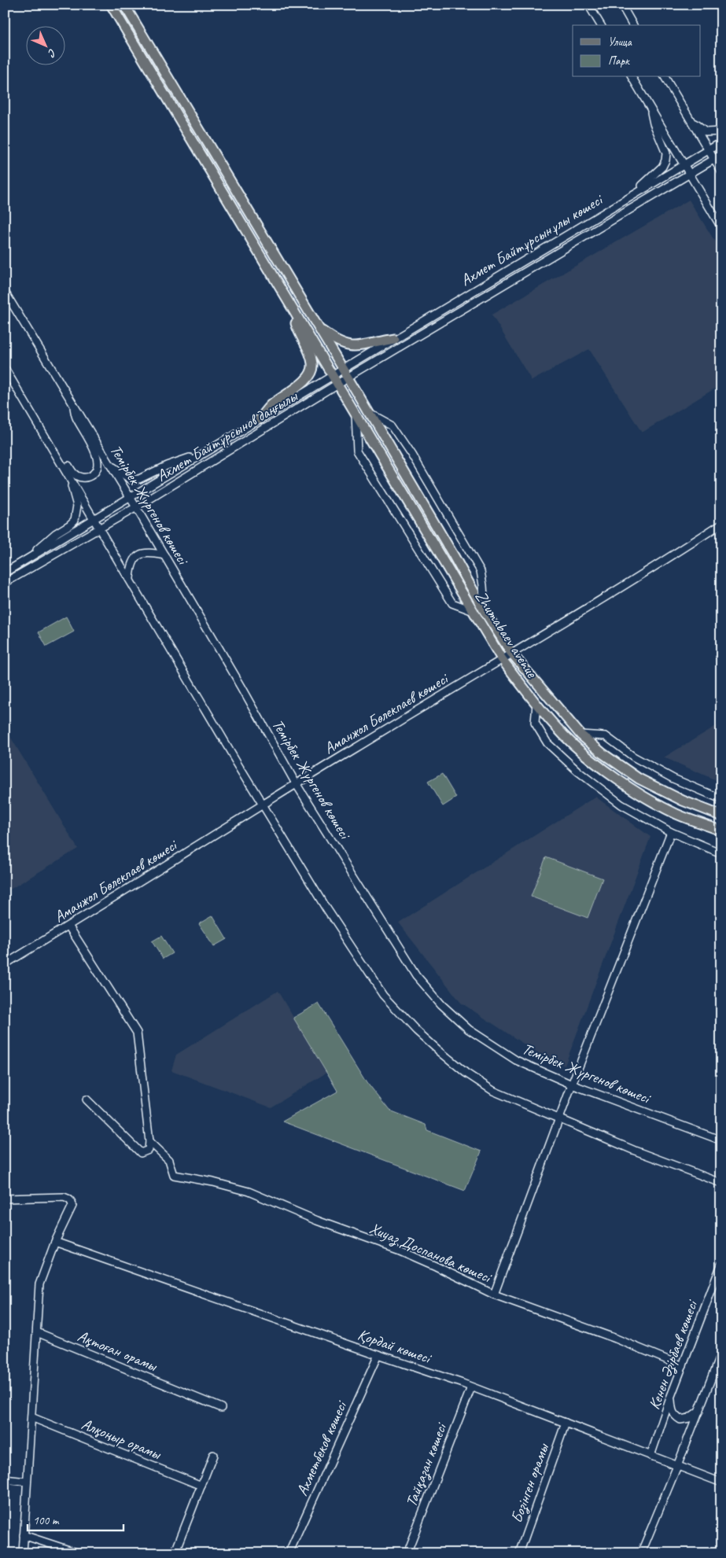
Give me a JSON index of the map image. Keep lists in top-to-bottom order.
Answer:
{
  "streets": {
    "main road": ["Zhumabaev avenue"],
    "street": [
      "Ахмет Байтұрсынұлы көшесі",
      "Ахмет Байтұрсынов даңғылы",
      "Темірбек Жүргенов көшесі",
      "Аманжол Бөлекпаев көшесі",
      "Хиуаз Доспанова көшесі",
      "Қордай көшесі",
      "Ақтоған орамы",
      "Кенен Әзірбаев көшесі",
      "Алқоңыр орамы",
      "Ахметбеков көшесі",
      "Тайқазан көшесі",
      "Бозінген орамы"
    ]
  },
  "crossings": [
    ["Ахмет Байтұрсынұлы көшесі", "Ахмет Байтұрсынов даңғылы"],
    ["Ахмет Байтұрсынов даңғылы", "Темірбек Жүргенов көшесі"],
    ["Ахмет Байтұрсынов даңғылы", "Zhumabaev avenue"],
    ["Темірбек Жүргенов көшесі", "Аманжол Бөлекпаев көшесі"],
    ["Темірбек Жүргенов көшесі", "Хиуаз Доспанова көшесі"],
    ["Zhumabaev avenue", "Аманжол Бөлекпаев көшесі"],
    ["Қордай көшесі", "Кенен Әзірбаев көшесі"],
    ["Қордай көшесі", "Ахметбеков көшесі"],
    ["Қордай көшесі", "Тайқазан көшесі"],
    ["Қордай көшесі", "Бозінген орамы"]
  ],
  "legend": ["Улица", "Парк"],
  "scale_bar": "100 m",
  "north": "bottom right"
}
